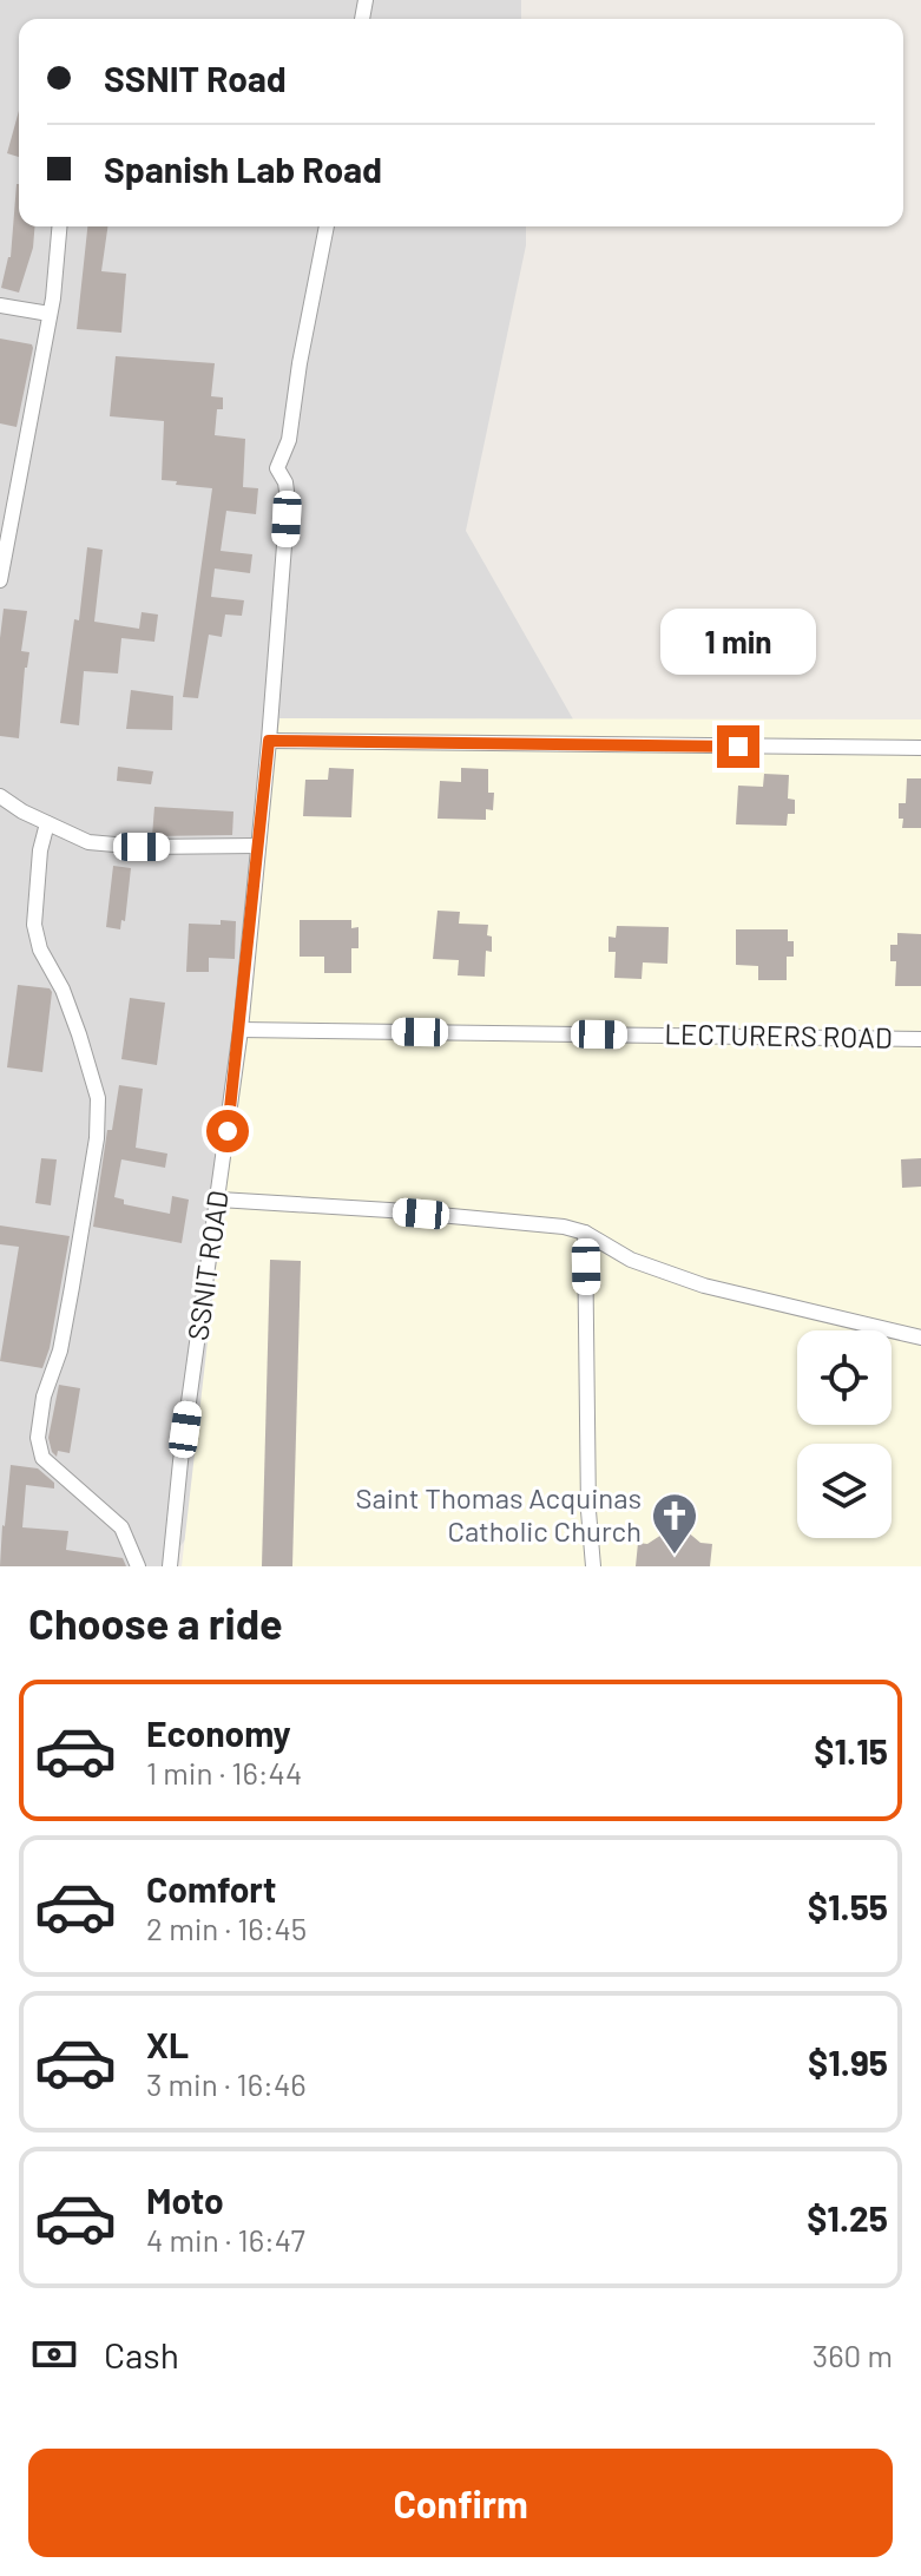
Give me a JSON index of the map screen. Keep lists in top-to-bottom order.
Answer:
{
  "streets": {
    "street": ["LECTURERS ROAD", "SSNIT ROAD"]
  },
  "crossings": [
    ["LECTURERS ROAD", "SSNIT ROAD"]
  ],
  "places": {
    "church": ["Saint Thomas Acquinas Catholic Church"]
  },
  "page": {
    "banner": ["SSNIT Road", "Spanish Lab Road"],
    "bubble": "1 min",
    "heading": "Choose a ride",
    "list": [
      {
        "name": "Economy",
        "note": "1 min · 16:44",
        "value": "$1.15"
      },
      {
        "name": "Comfort",
        "note": "2 min · 16:45",
        "value": "$1.55"
      },
      {
        "name": "XL",
        "note": "3 min · 16:46",
        "value": "$1.95"
      },
      {
        "name": "Moto",
        "note": "4 min · 16:47",
        "value": "$1.25"
      }
    ],
    "pay": ["Cash", "360 m"],
    "buttons": "Confirm"
  }
}
